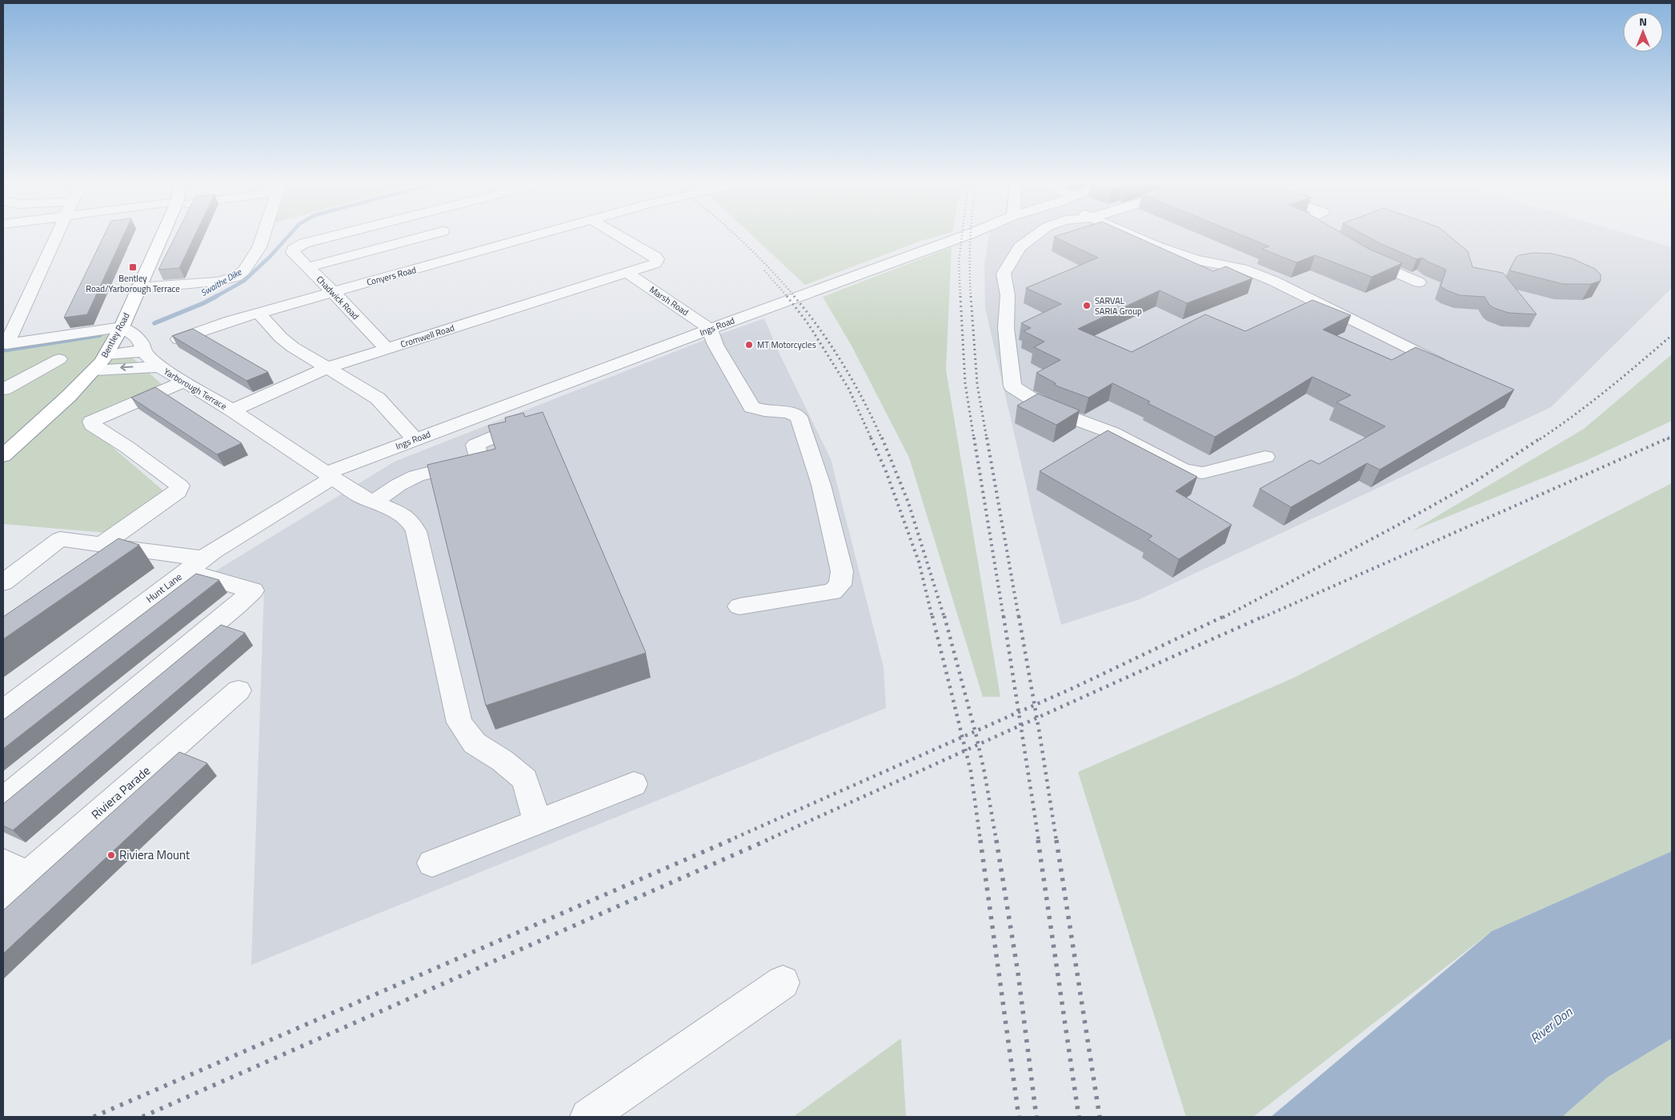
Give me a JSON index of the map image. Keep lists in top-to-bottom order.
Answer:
{
  "streets": {
    "highway": ["Bentley Road"],
    "street": [
      "Conyers Road",
      "Chadwick Road",
      "Marsh Road",
      "Ings Road",
      "Cromwell Road",
      "Yarborough Terrace",
      "Hunt Lane",
      "Riviera Parade"
    ]
  },
  "crossings": [
    ["Conyers Road", "Chadwick Road"],
    ["Chadwick Road", "Cromwell Road"],
    ["Marsh Road", "Ings Road"],
    ["Marsh Road", "Cromwell Road"],
    ["Ings Road", "Hunt Lane"],
    ["Bentley Road", "Yarborough Terrace"],
    ["Cromwell Road", "Yarborough Terrace"]
  ],
  "water": ["Swaithe Dike", "River Don"],
  "places": {
    "transit": ["Bentley Road/Yarborough Terrace"],
    "other": ["SARVAL SARIA Group", "MT Motorcycles", "Riviera Mount"]
  },
  "north": "top"
}
